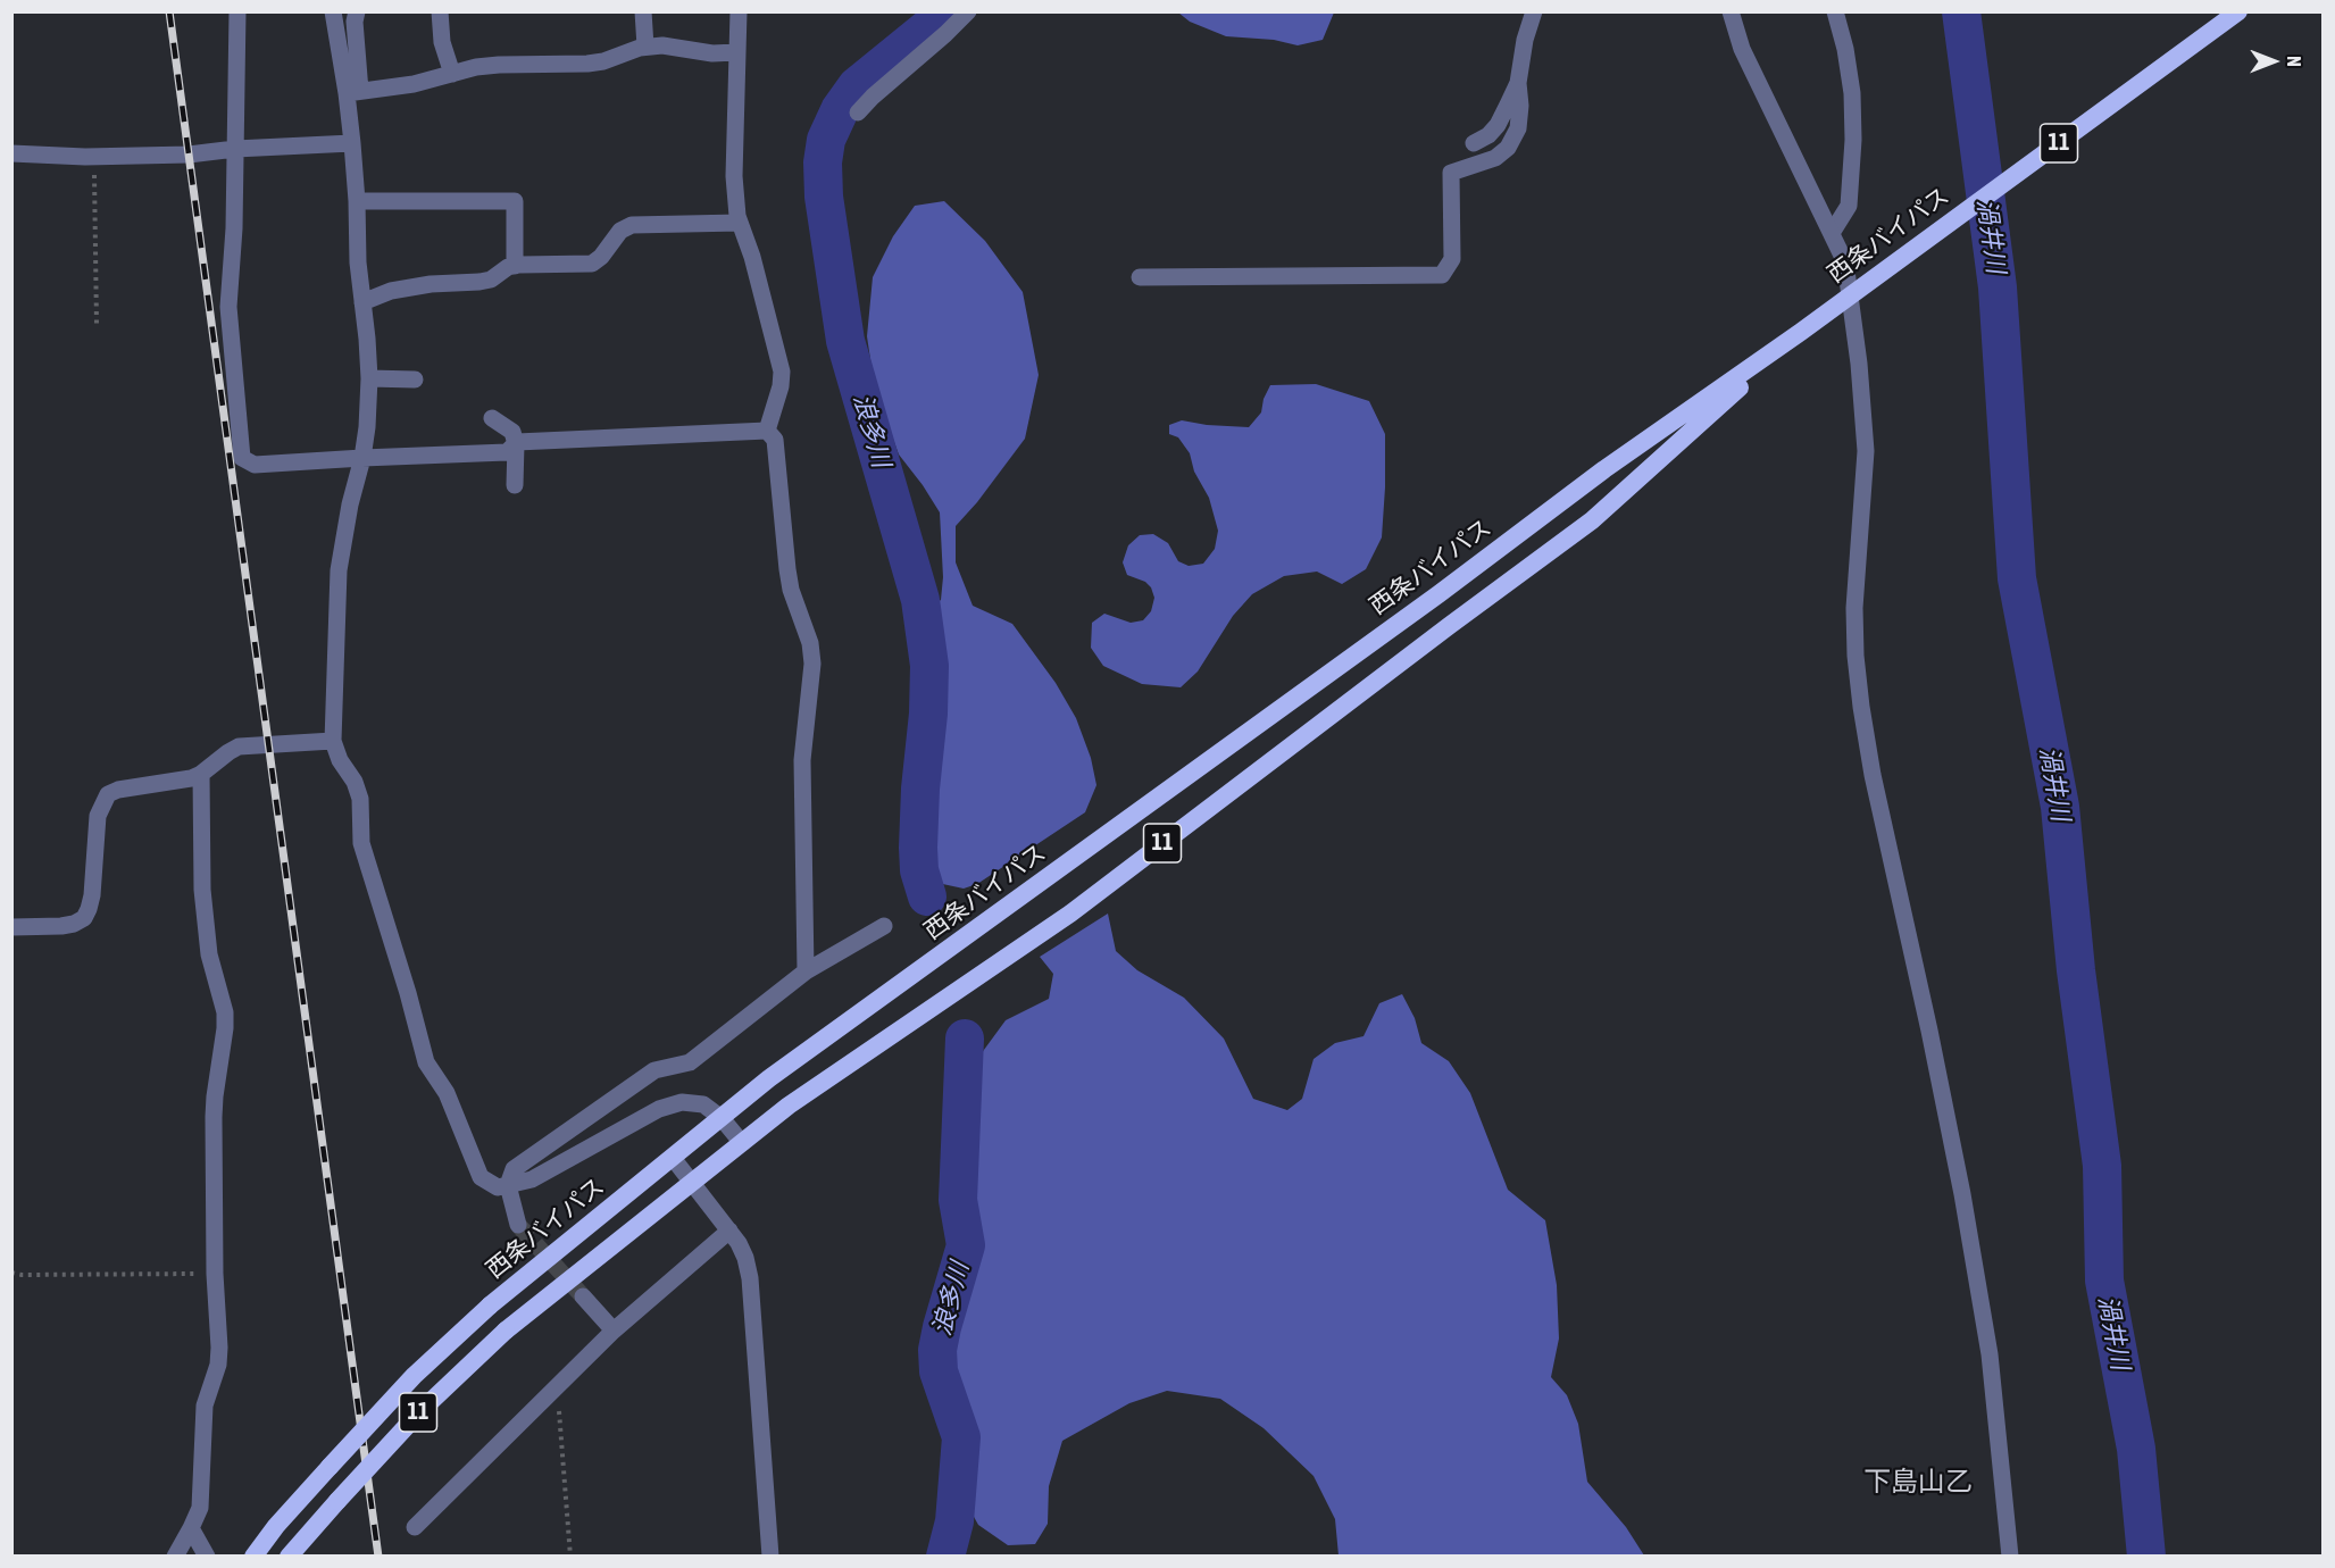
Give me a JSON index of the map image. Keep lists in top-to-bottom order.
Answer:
{
  "streets": {
    "highway": ["11", "西条バイパス"]
  },
  "districts": ["下島山乙"],
  "water": ["渦井川", "浪多川"],
  "north": "right"
}
